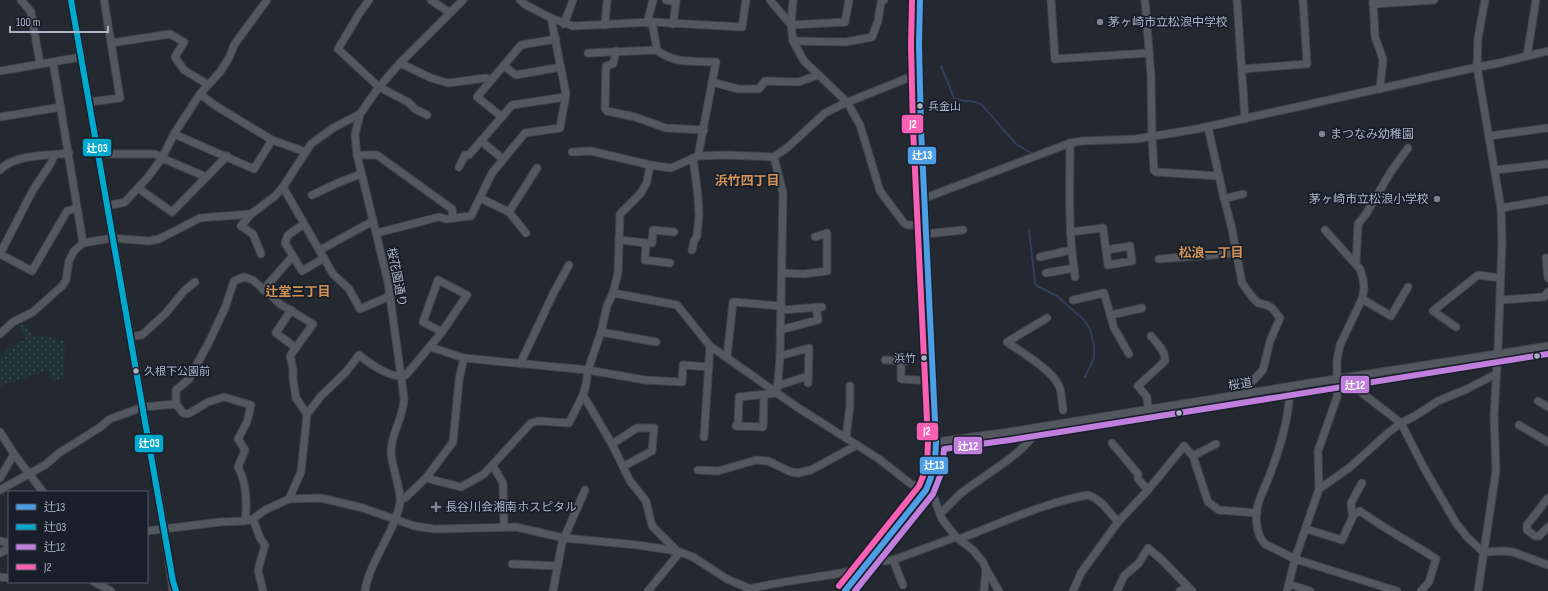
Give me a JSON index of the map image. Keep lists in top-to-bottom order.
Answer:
{
  "streets": {
    "street": ["桜花園通り", "桜道"]
  },
  "districts": ["浜竹四丁目", "松浪一丁目", "辻堂三丁目"],
  "places": {
    "other": [
      "茅ヶ崎市立松浪中学校",
      "兵金山",
      "まつなみ幼稚園",
      "茅ヶ崎市立松浪小学校",
      "浜竹",
      "久根下公園前"
    ],
    "health": ["長谷川会湘南ホスピタル"]
  },
  "lines": [
    "transit line 辻13",
    "transit line 辻03",
    "transit line J2",
    "transit line 辻12"
  ],
  "legend": [
    "辻13",
    "辻03",
    "辻12",
    "J2"
  ],
  "scale_bar": "100 m"
}
